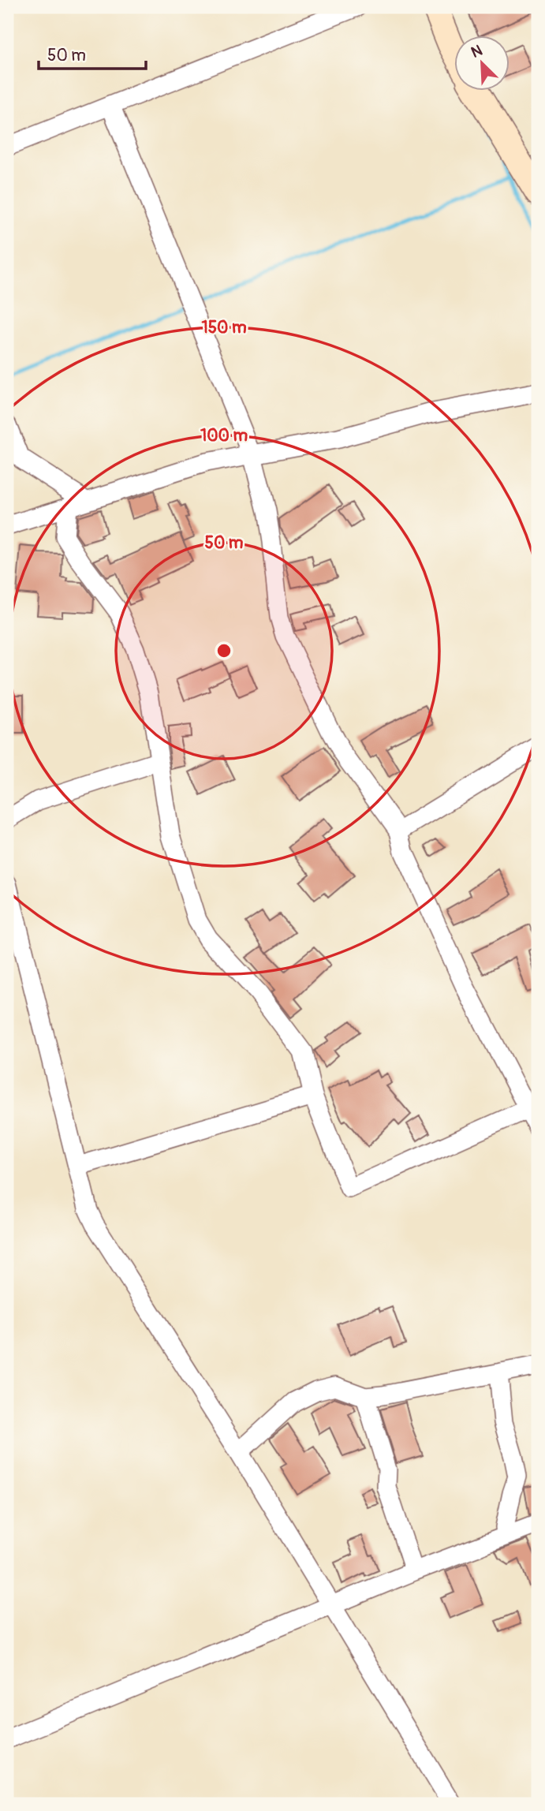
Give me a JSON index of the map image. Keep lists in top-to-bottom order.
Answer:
{
  "scale_bar": "50 m",
  "north": "top left",
  "rings": ["150 m", "100 m", "50 m"]
}
